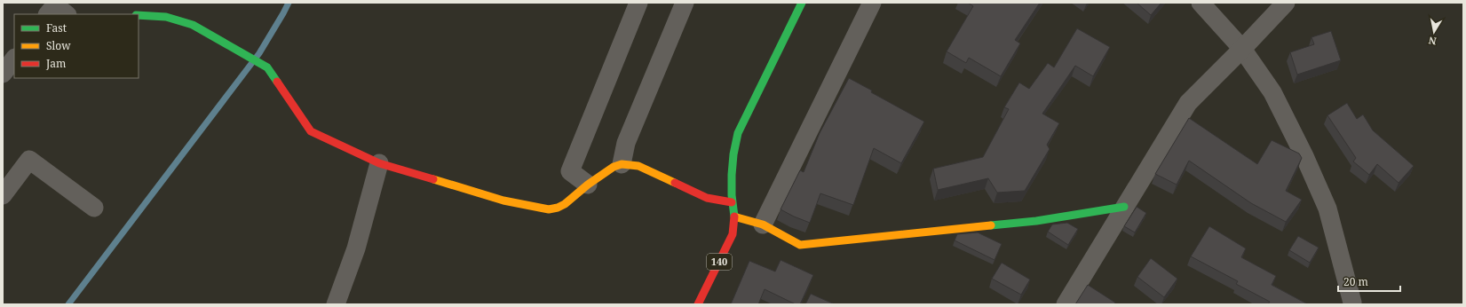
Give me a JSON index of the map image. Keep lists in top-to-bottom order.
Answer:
{
  "streets": {
    "main road": ["140"]
  },
  "legend": ["Fast", "Slow", "Jam"],
  "scale_bar": "20 m",
  "north": "bottom"
}
